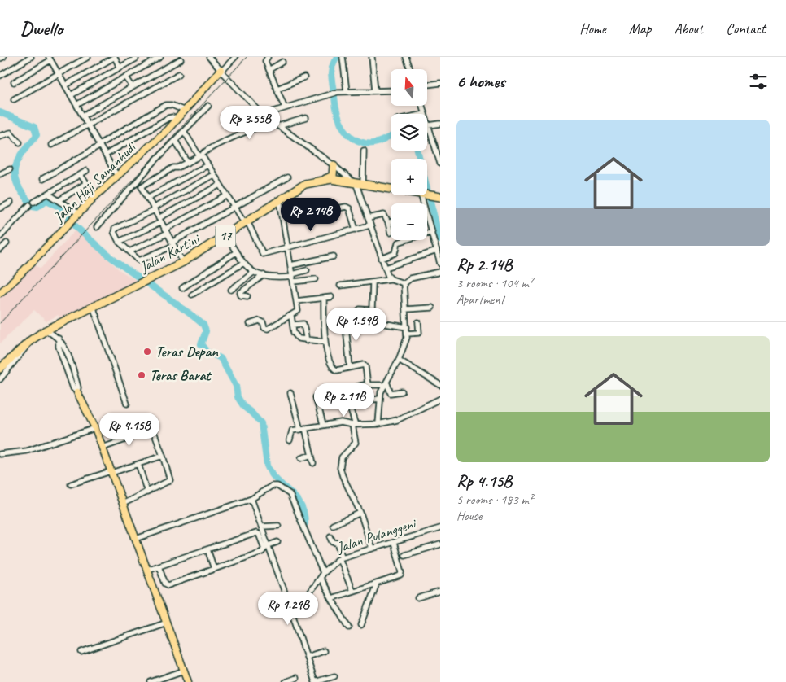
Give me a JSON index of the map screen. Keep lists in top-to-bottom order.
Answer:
{
  "streets": {
    "highway": ["17", "Jalan Kartini"],
    "main road": ["Jalan Haji Samanhudi"],
    "street": ["Jalan Pulanggeni"]
  },
  "crossings": [
    ["17", "Jalan Kartini"]
  ],
  "places": ["Teras Depan", "Teras Barat"],
  "north": "top",
  "page": {
    "header": "Dwello",
    "nav": [
      "Home",
      "Map",
      "About",
      "Contact"
    ],
    "heading": "6 homes",
    "map_buttons": ["+", "−"],
    "price": [
      "Rp 3.55B",
      "Rp 2.14B",
      "Rp 1.59B",
      "Rp 2.11B",
      "Rp 4.15B",
      "Rp 1.29B"
    ],
    "list": [
      {
        "name": "Rp 2.14B",
        "note": "3 rooms · 104 m² · Apartment"
      },
      {
        "name": "Rp 4.15B",
        "note": "5 rooms · 183 m² · House"
      }
    ]
  }
}
